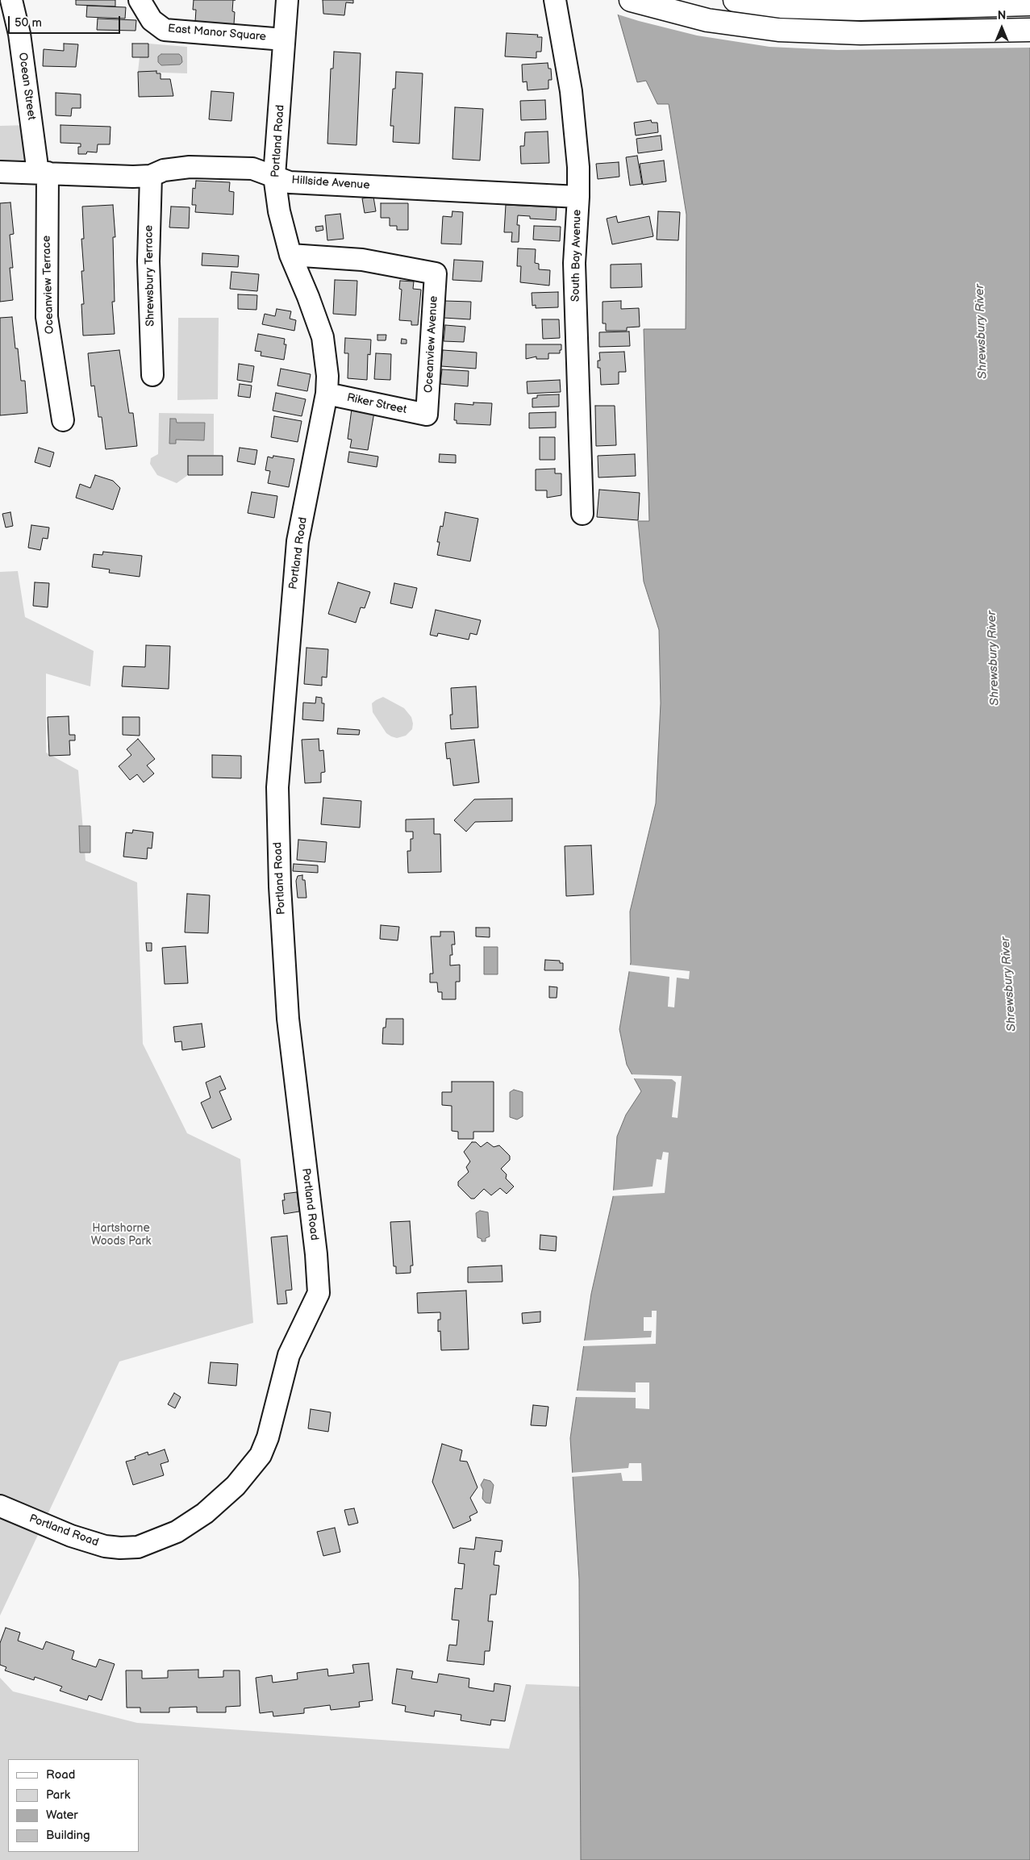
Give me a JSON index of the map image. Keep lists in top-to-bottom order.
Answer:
{
  "streets": {
    "street": [
      "East Manor Square",
      "Ocean Street",
      "Portland Road",
      "Hillside Avenue",
      "South Bay Avenue",
      "Shrewsbury Terrace",
      "Oceanview Terrace",
      "Oceanview Avenue",
      "Riker Street"
    ]
  },
  "crossings": [
    ["East Manor Square", "Portland Road"],
    ["Ocean Street", "Hillside Avenue"],
    ["Ocean Street", "Oceanview Terrace"],
    ["Portland Road", "Hillside Avenue"],
    ["Portland Road", "Oceanview Avenue"],
    ["Portland Road", "Riker Street"],
    ["Hillside Avenue", "South Bay Avenue"],
    ["Hillside Avenue", "Shrewsbury Terrace"],
    ["Hillside Avenue", "Oceanview Terrace"],
    ["Oceanview Avenue", "Riker Street"]
  ],
  "water": ["Shrewsbury River"],
  "parks": ["Hartshorne Woods Park"],
  "legend": [
    "Road",
    "Park",
    "Water",
    "Building"
  ],
  "scale_bar": "50 m",
  "north": "top"
}
